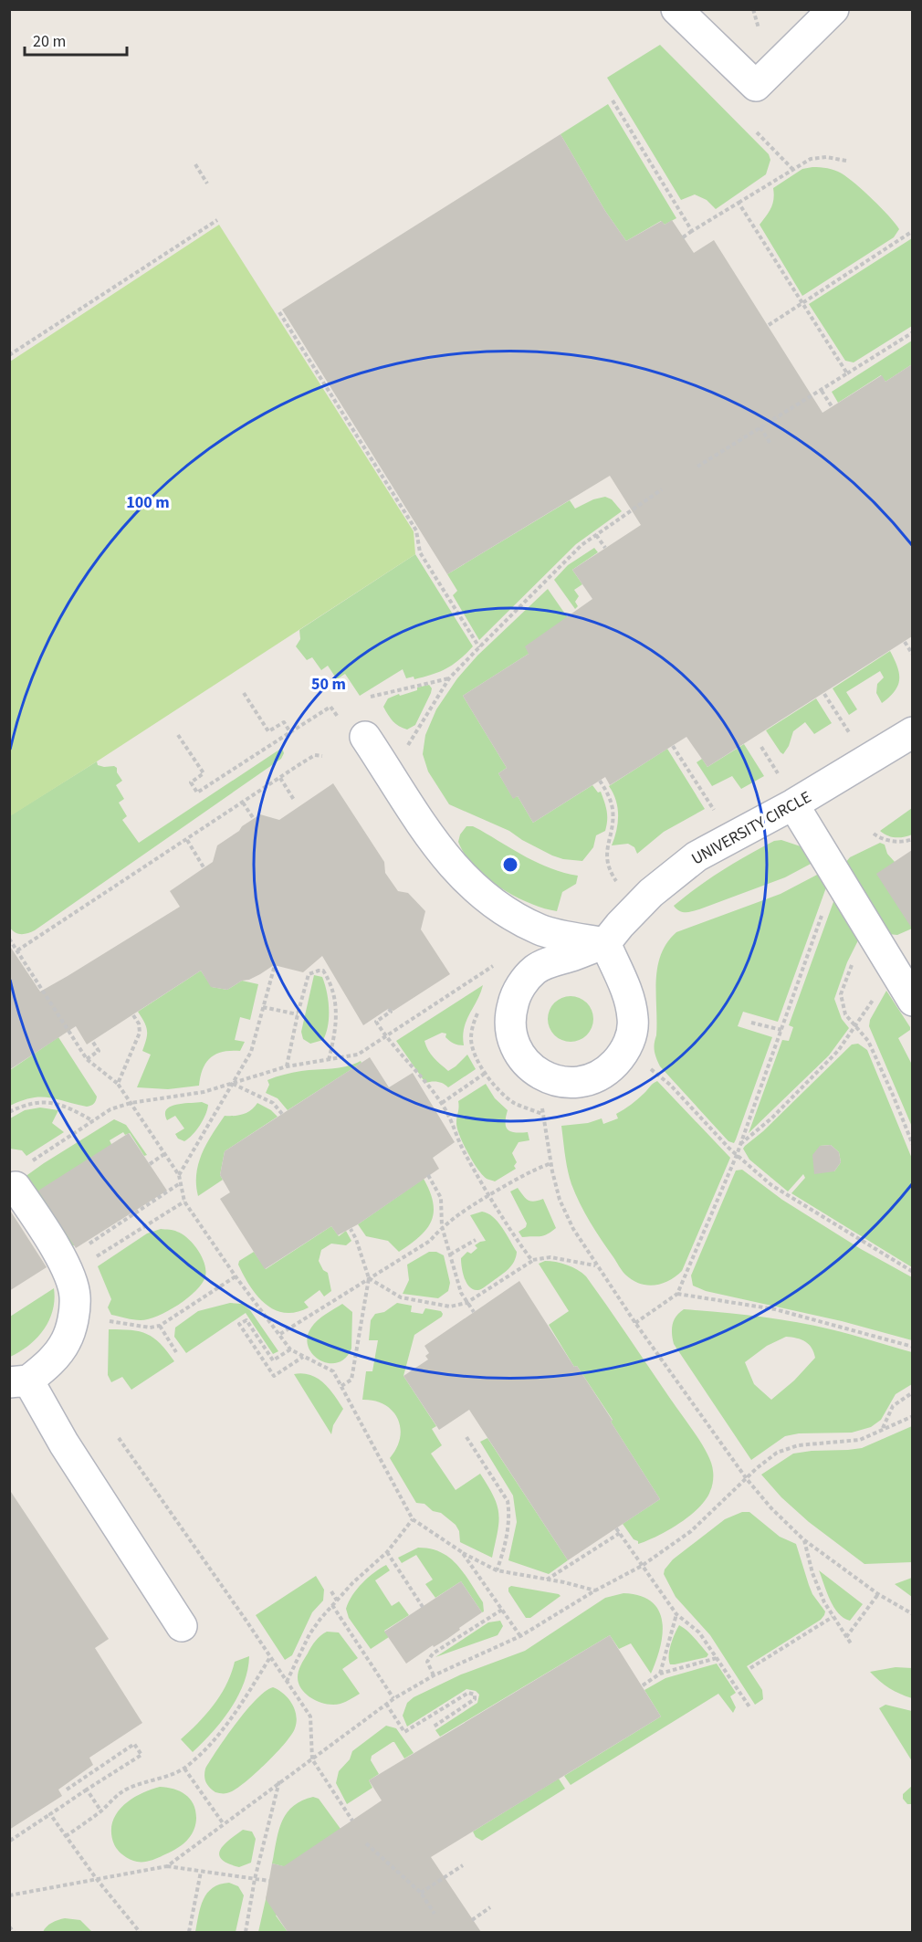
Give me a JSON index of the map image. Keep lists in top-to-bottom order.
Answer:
{
  "streets": {
    "street": ["UNIVERSITY CIRCLE"]
  },
  "scale_bar": "20 m",
  "rings": ["100 m", "50 m"]
}
